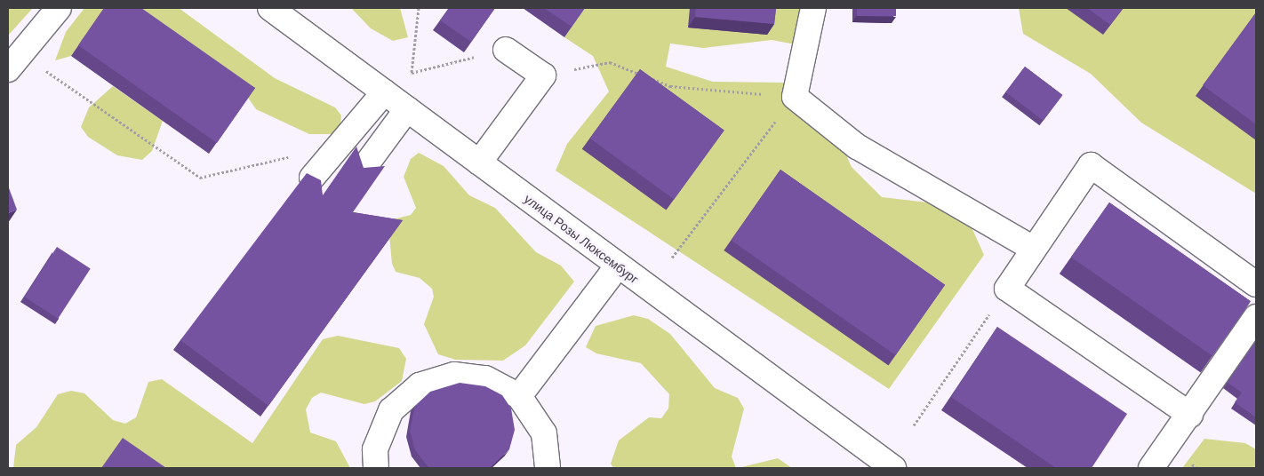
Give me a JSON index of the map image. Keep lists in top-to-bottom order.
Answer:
{
  "streets": {
    "street": ["улица Розы Люксембург"]
  }
}
